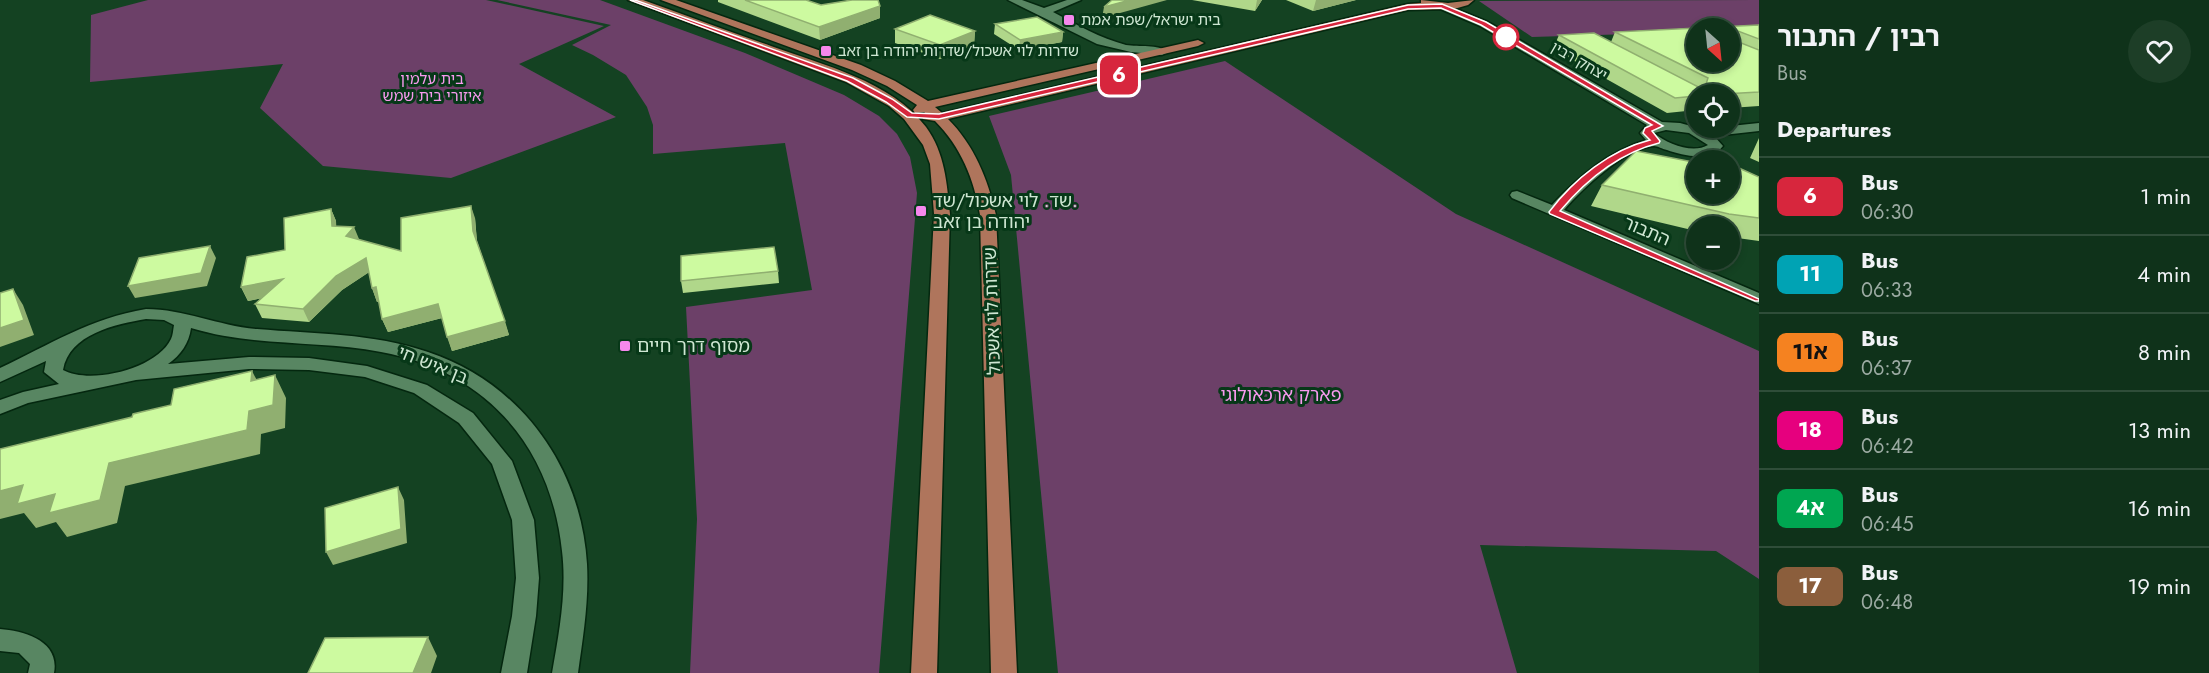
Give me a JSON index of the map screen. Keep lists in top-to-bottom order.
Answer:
{
  "streets": {
    "main road": ["שדרות לוי אשכול"],
    "street": ["יצחק רבין", "התבור", "בן איש חי"]
  },
  "parks": ["בית עלמין איזורי בית שמש", "פארק ארכאולוגי"],
  "places": {
    "transit": [
      "בית ישראל/שפת אמת",
      "שדרות לוי אשכול/שדרות יהודה בן זאב",
      "שד. לוי אשכול/שד. יהודה בן זאב",
      "מסוף דרך חיים"
    ]
  },
  "lines": ["bus line 6"],
  "north": "bottom right",
  "page": {
    "on_map": "6",
    "heading": [
      ["רבין / התבור", "Bus"],
      "Departures"
    ],
    "map_buttons": ["+", "−"],
    "list": [
      {
        "mark": "6",
        "name": "Bus",
        "note": "06:30",
        "value": "1 min"
      },
      {
        "mark": "11",
        "name": "Bus",
        "note": "06:33",
        "value": "4 min"
      },
      {
        "mark": "11א",
        "name": "Bus",
        "note": "06:37",
        "value": "8 min"
      },
      {
        "mark": "18",
        "name": "Bus",
        "note": "06:42",
        "value": "13 min"
      },
      {
        "mark": "4א",
        "name": "Bus",
        "note": "06:45",
        "value": "16 min"
      },
      {
        "mark": "17",
        "name": "Bus",
        "note": "06:48",
        "value": "19 min"
      }
    ]
  }
}
